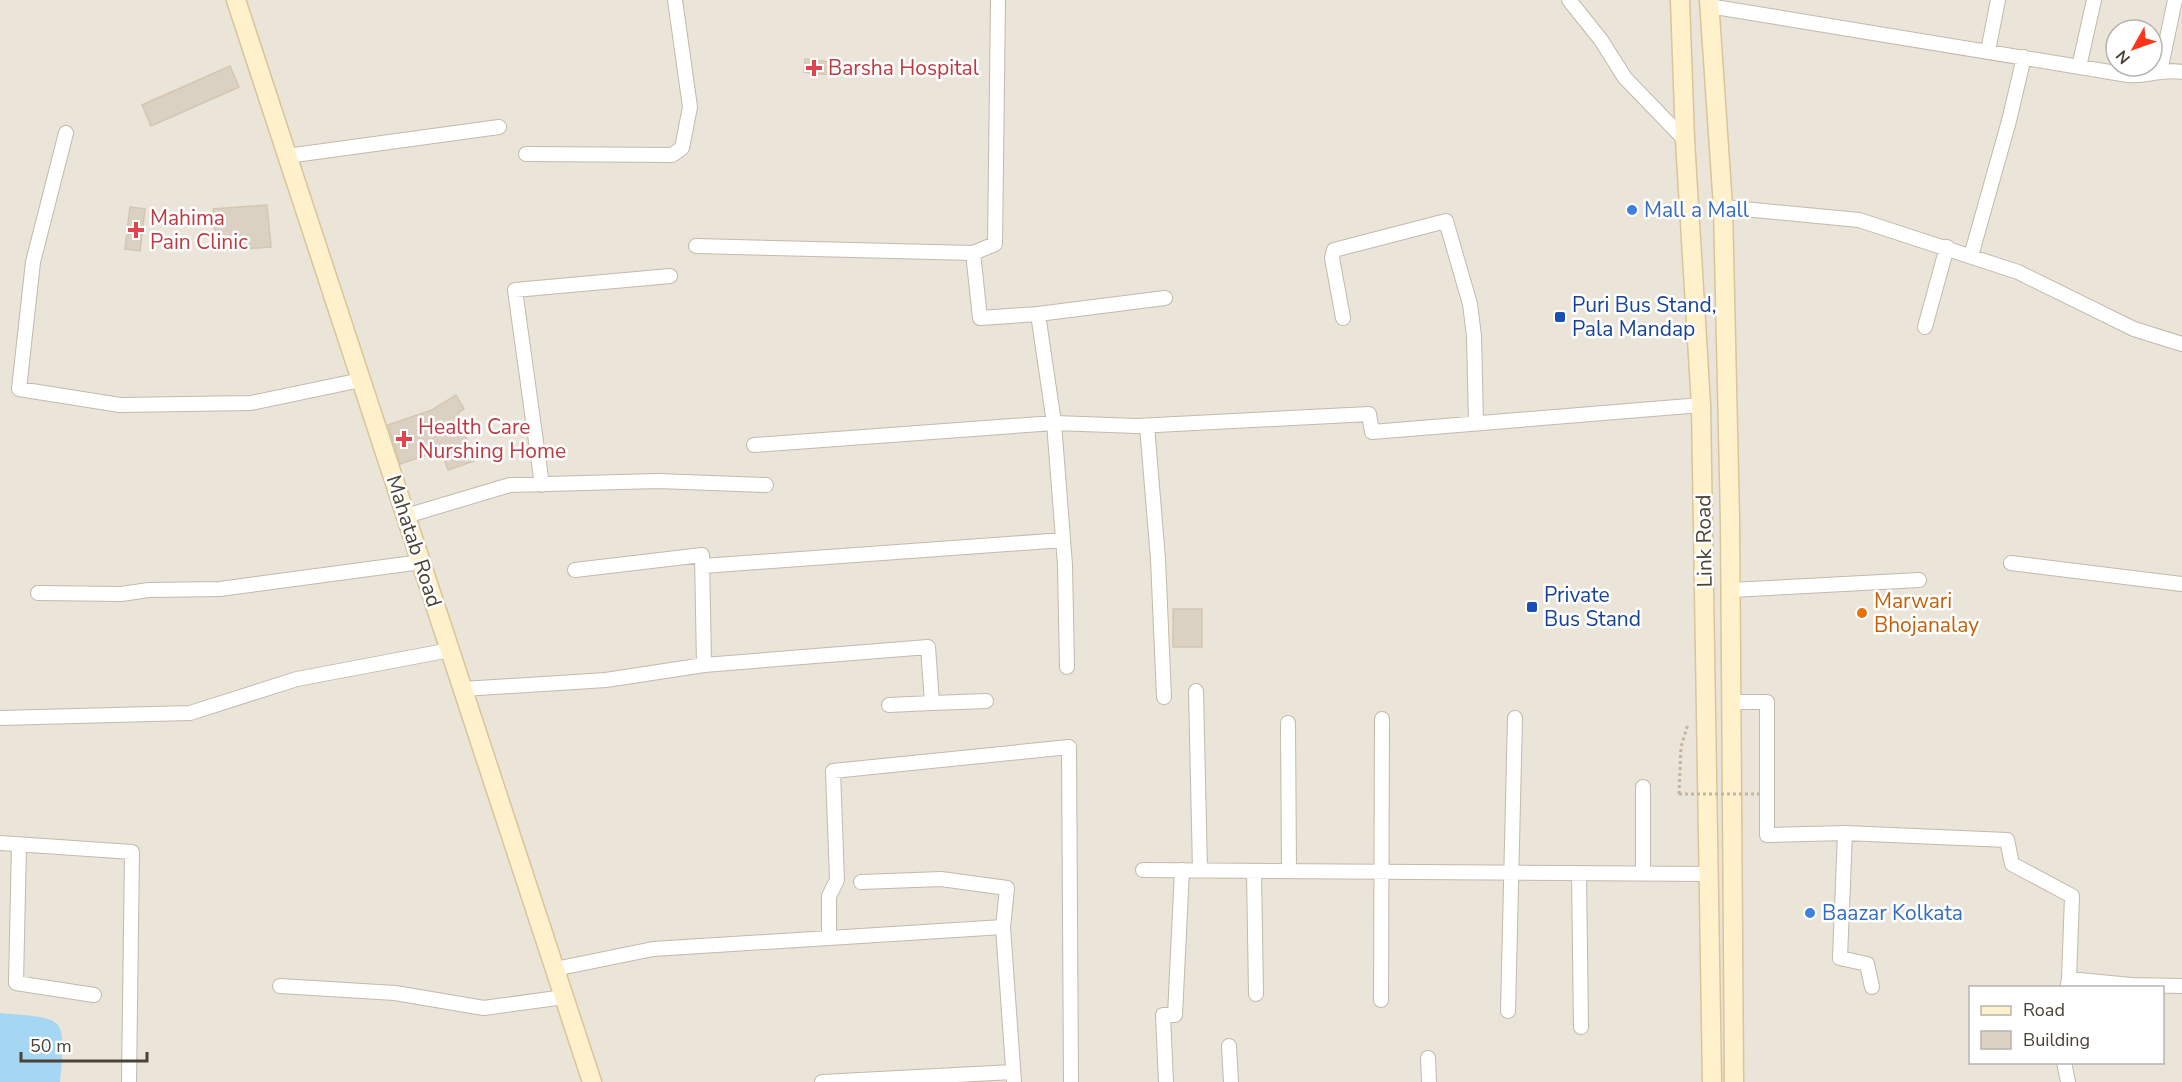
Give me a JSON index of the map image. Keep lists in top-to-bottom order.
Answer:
{
  "streets": {
    "main road": ["Mahatab Road", "Link Road"]
  },
  "places": {
    "health": ["Barsha Hospital", "Mahima Pain Clinic", "Health Care Nurshing Home"],
    "other": ["Mall a Mall", "Marwari Bhojanalay", "Baazar Kolkata"],
    "transit": ["Puri Bus Stand, Pala Mandap", "Private Bus Stand"]
  },
  "legend": ["Road", "Building"],
  "scale_bar": "50 m",
  "north": "bottom left"
}
